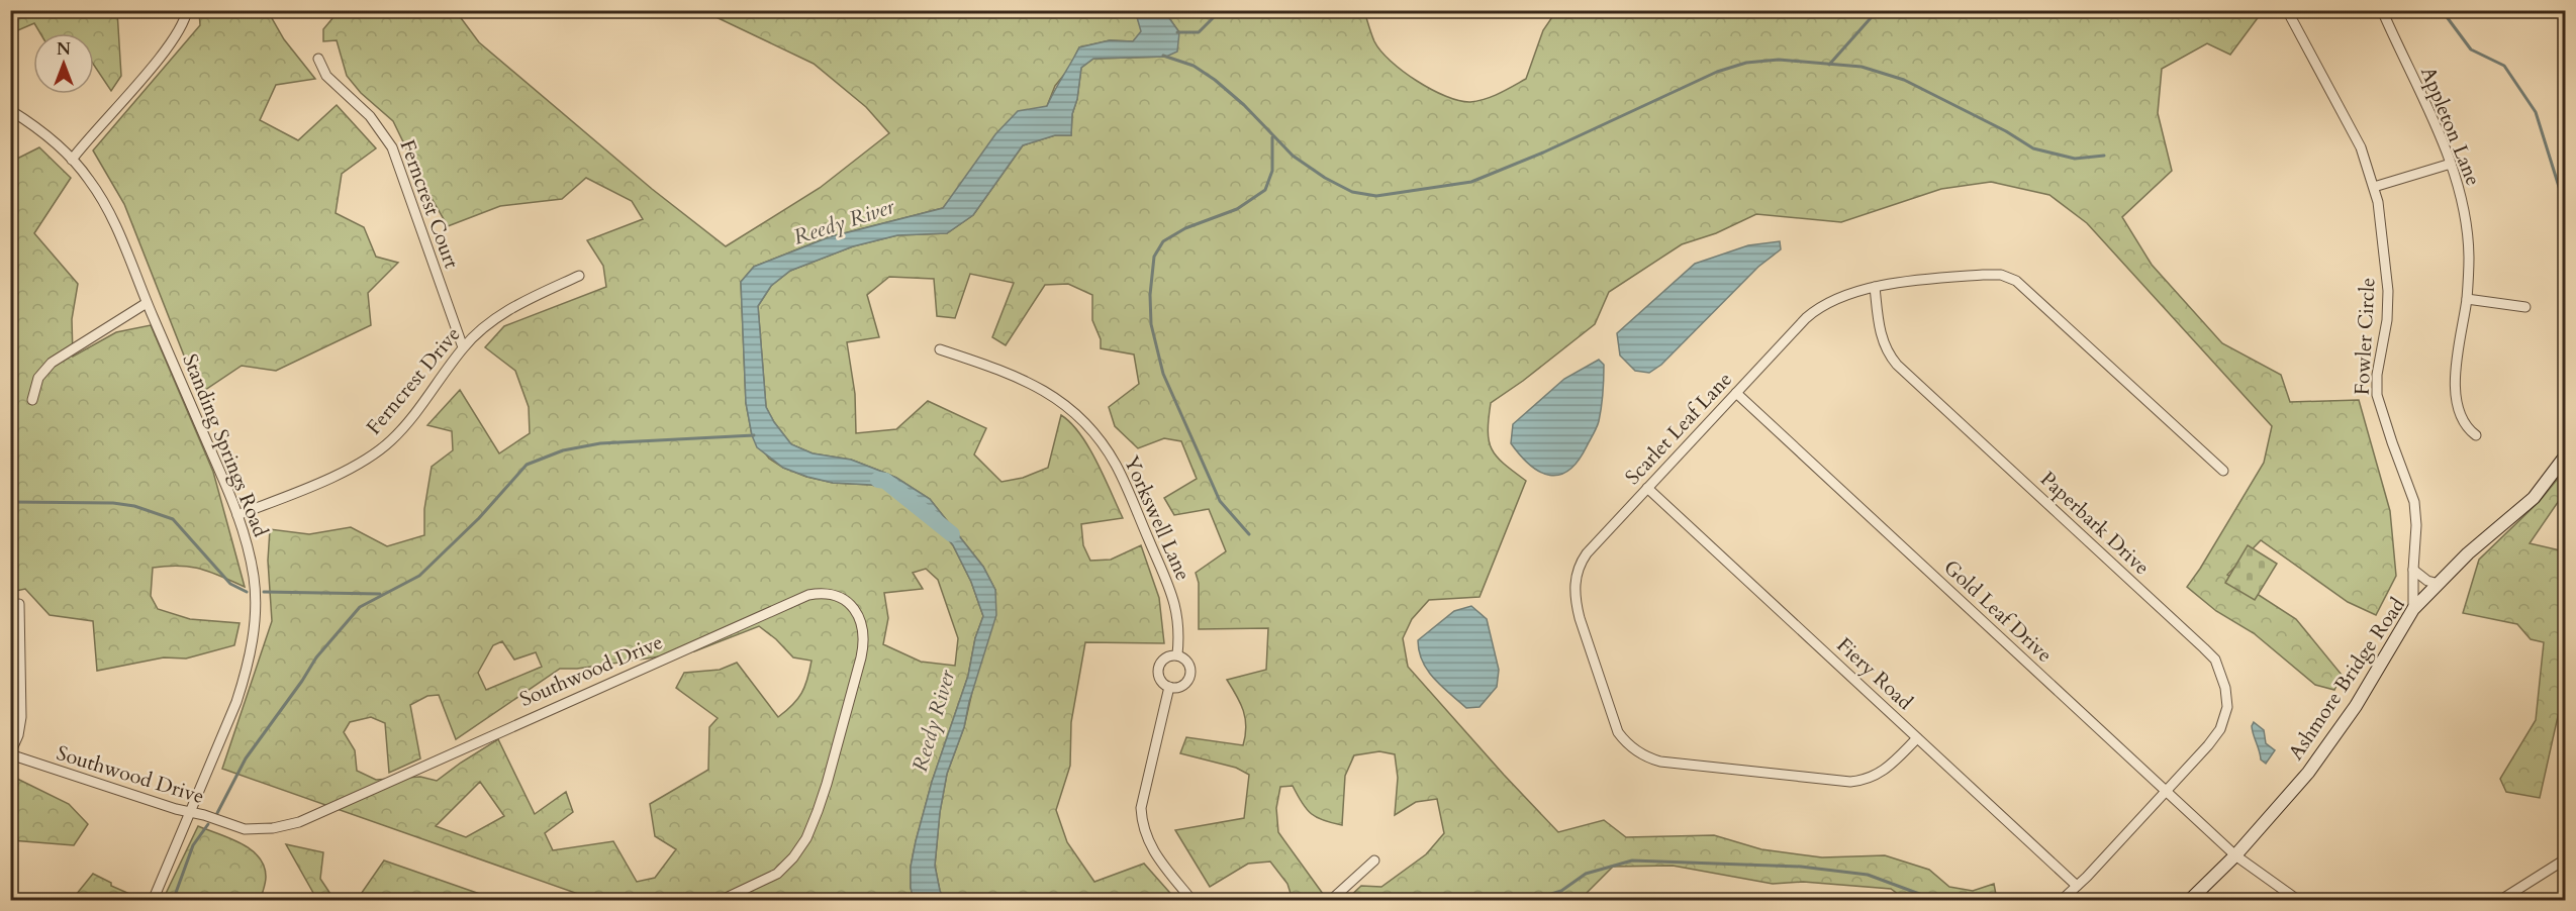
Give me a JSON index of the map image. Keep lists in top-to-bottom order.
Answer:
{
  "streets": {
    "main road": ["Ashmore Bridge Road"],
    "street": [
      "Appleton Lane",
      "Ferncrest Court",
      "Fowler Circle",
      "Ferncrest Drive",
      "Scarlet Leaf Lane",
      "Standing Springs Road",
      "Yorkswell Lane",
      "Paperbark Drive",
      "Gold Leaf Drive",
      "Southwood Drive",
      "Fiery Road"
    ]
  },
  "crossings": [
    ["Ferncrest Court", "Ferncrest Drive"],
    ["Fowler Circle", "Ashmore Bridge Road"],
    ["Ferncrest Drive", "Standing Springs Road"],
    ["Scarlet Leaf Lane", "Paperbark Drive"],
    ["Scarlet Leaf Lane", "Gold Leaf Drive"],
    ["Scarlet Leaf Lane", "Fiery Road"],
    ["Standing Springs Road", "Southwood Drive"],
    ["Paperbark Drive", "Gold Leaf Drive"],
    ["Paperbark Drive", "Fiery Road"],
    ["Gold Leaf Drive", "Ashmore Bridge Road"]
  ],
  "water": ["Reedy River"],
  "north": "top"
}
